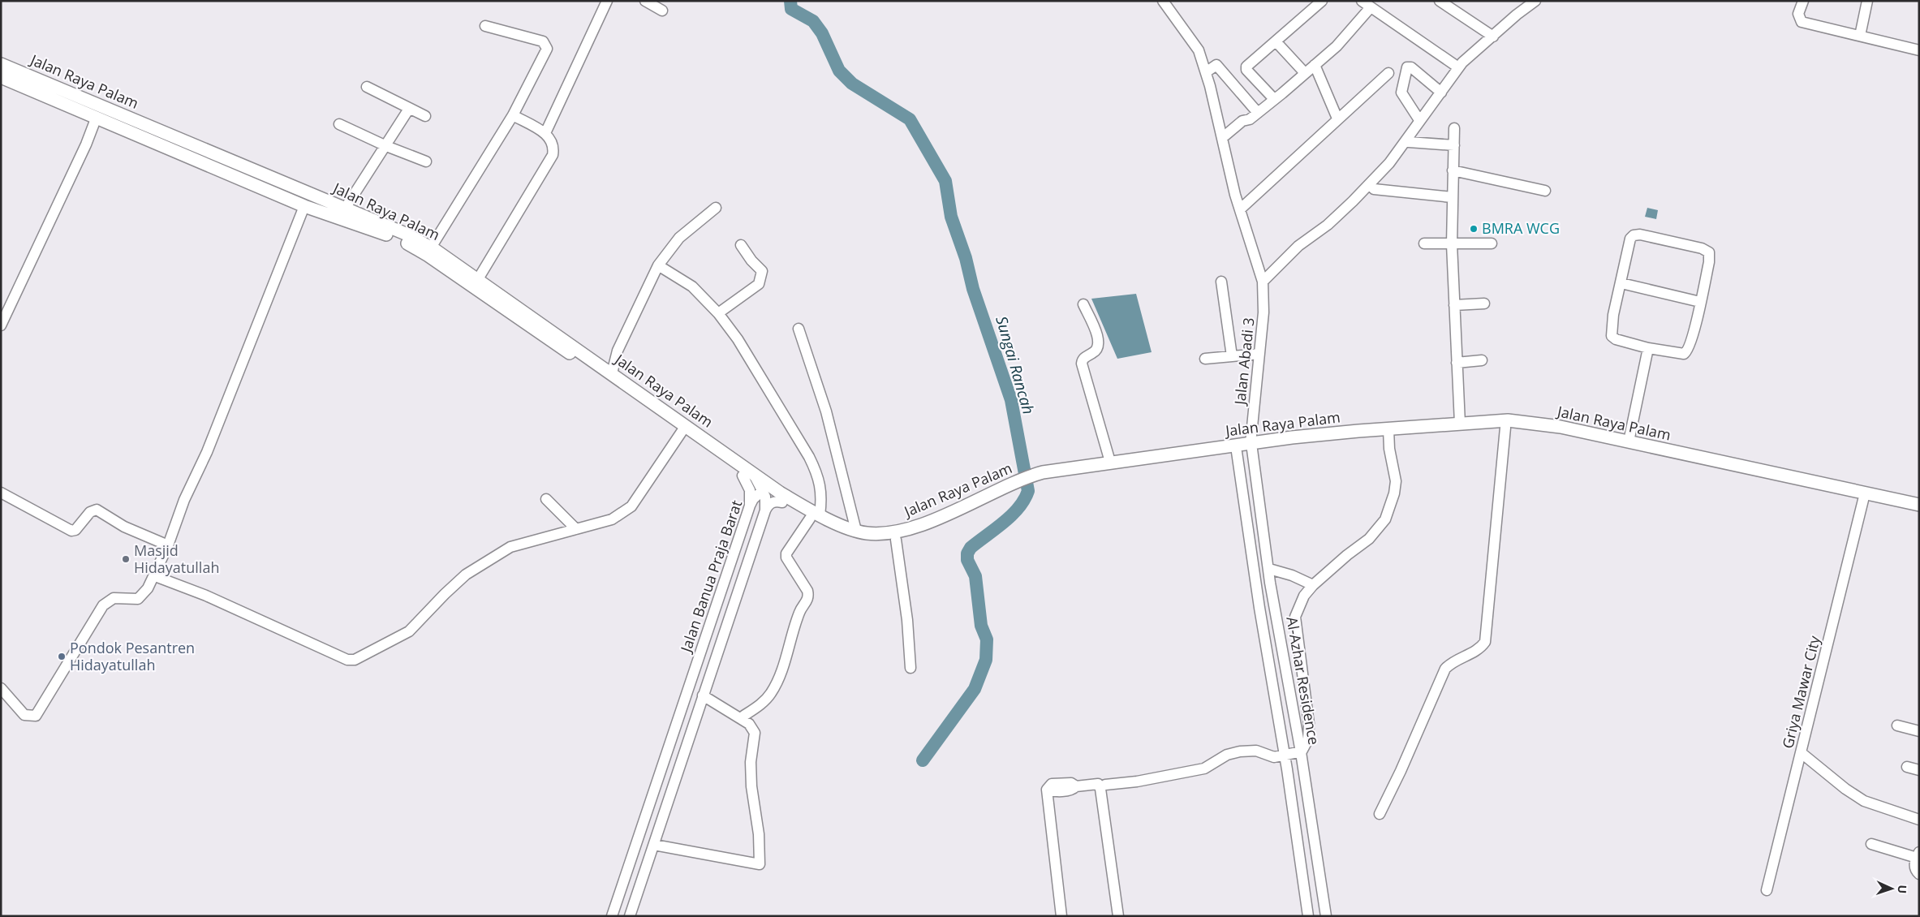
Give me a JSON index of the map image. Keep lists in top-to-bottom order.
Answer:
{
  "streets": {
    "main road": ["Jalan Raya Palam"],
    "street": [
      "Jalan Abadi 3",
      "Jalan Banua Praja Barat",
      "Al-Azhar Residence",
      "Griya Mawar City"
    ]
  },
  "crossings": [
    ["Jalan Raya Palam", "Jalan Abadi 3"],
    ["Jalan Raya Palam", "Jalan Banua Praja Barat"],
    ["Jalan Raya Palam", "Al-Azhar Residence"],
    ["Jalan Raya Palam", "Griya Mawar City"],
    ["Jalan Abadi 3", "Al-Azhar Residence"]
  ],
  "water": ["Sungai Rancah"],
  "places": ["BMRA WCG", "Masjid Hidayatullah", "Pondok Pesantren Hidayatullah"],
  "north": "right"
}
